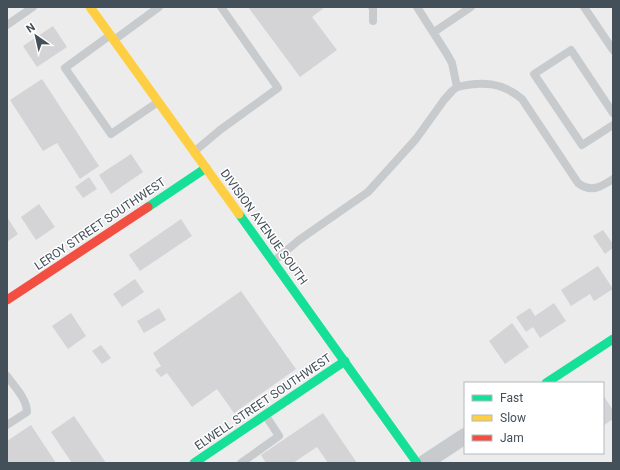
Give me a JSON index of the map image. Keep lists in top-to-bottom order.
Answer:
{
  "streets": {
    "main road": ["LEROY STREET SOUTHWEST", "DIVISION AVENUE SOUTH", "ELWELL STREET SOUTHWEST"]
  },
  "crossings": [
    ["LEROY STREET SOUTHWEST", "DIVISION AVENUE SOUTH"],
    ["DIVISION AVENUE SOUTH", "ELWELL STREET SOUTHWEST"]
  ],
  "legend": ["Fast", "Slow", "Jam"],
  "north": "top left"
}
